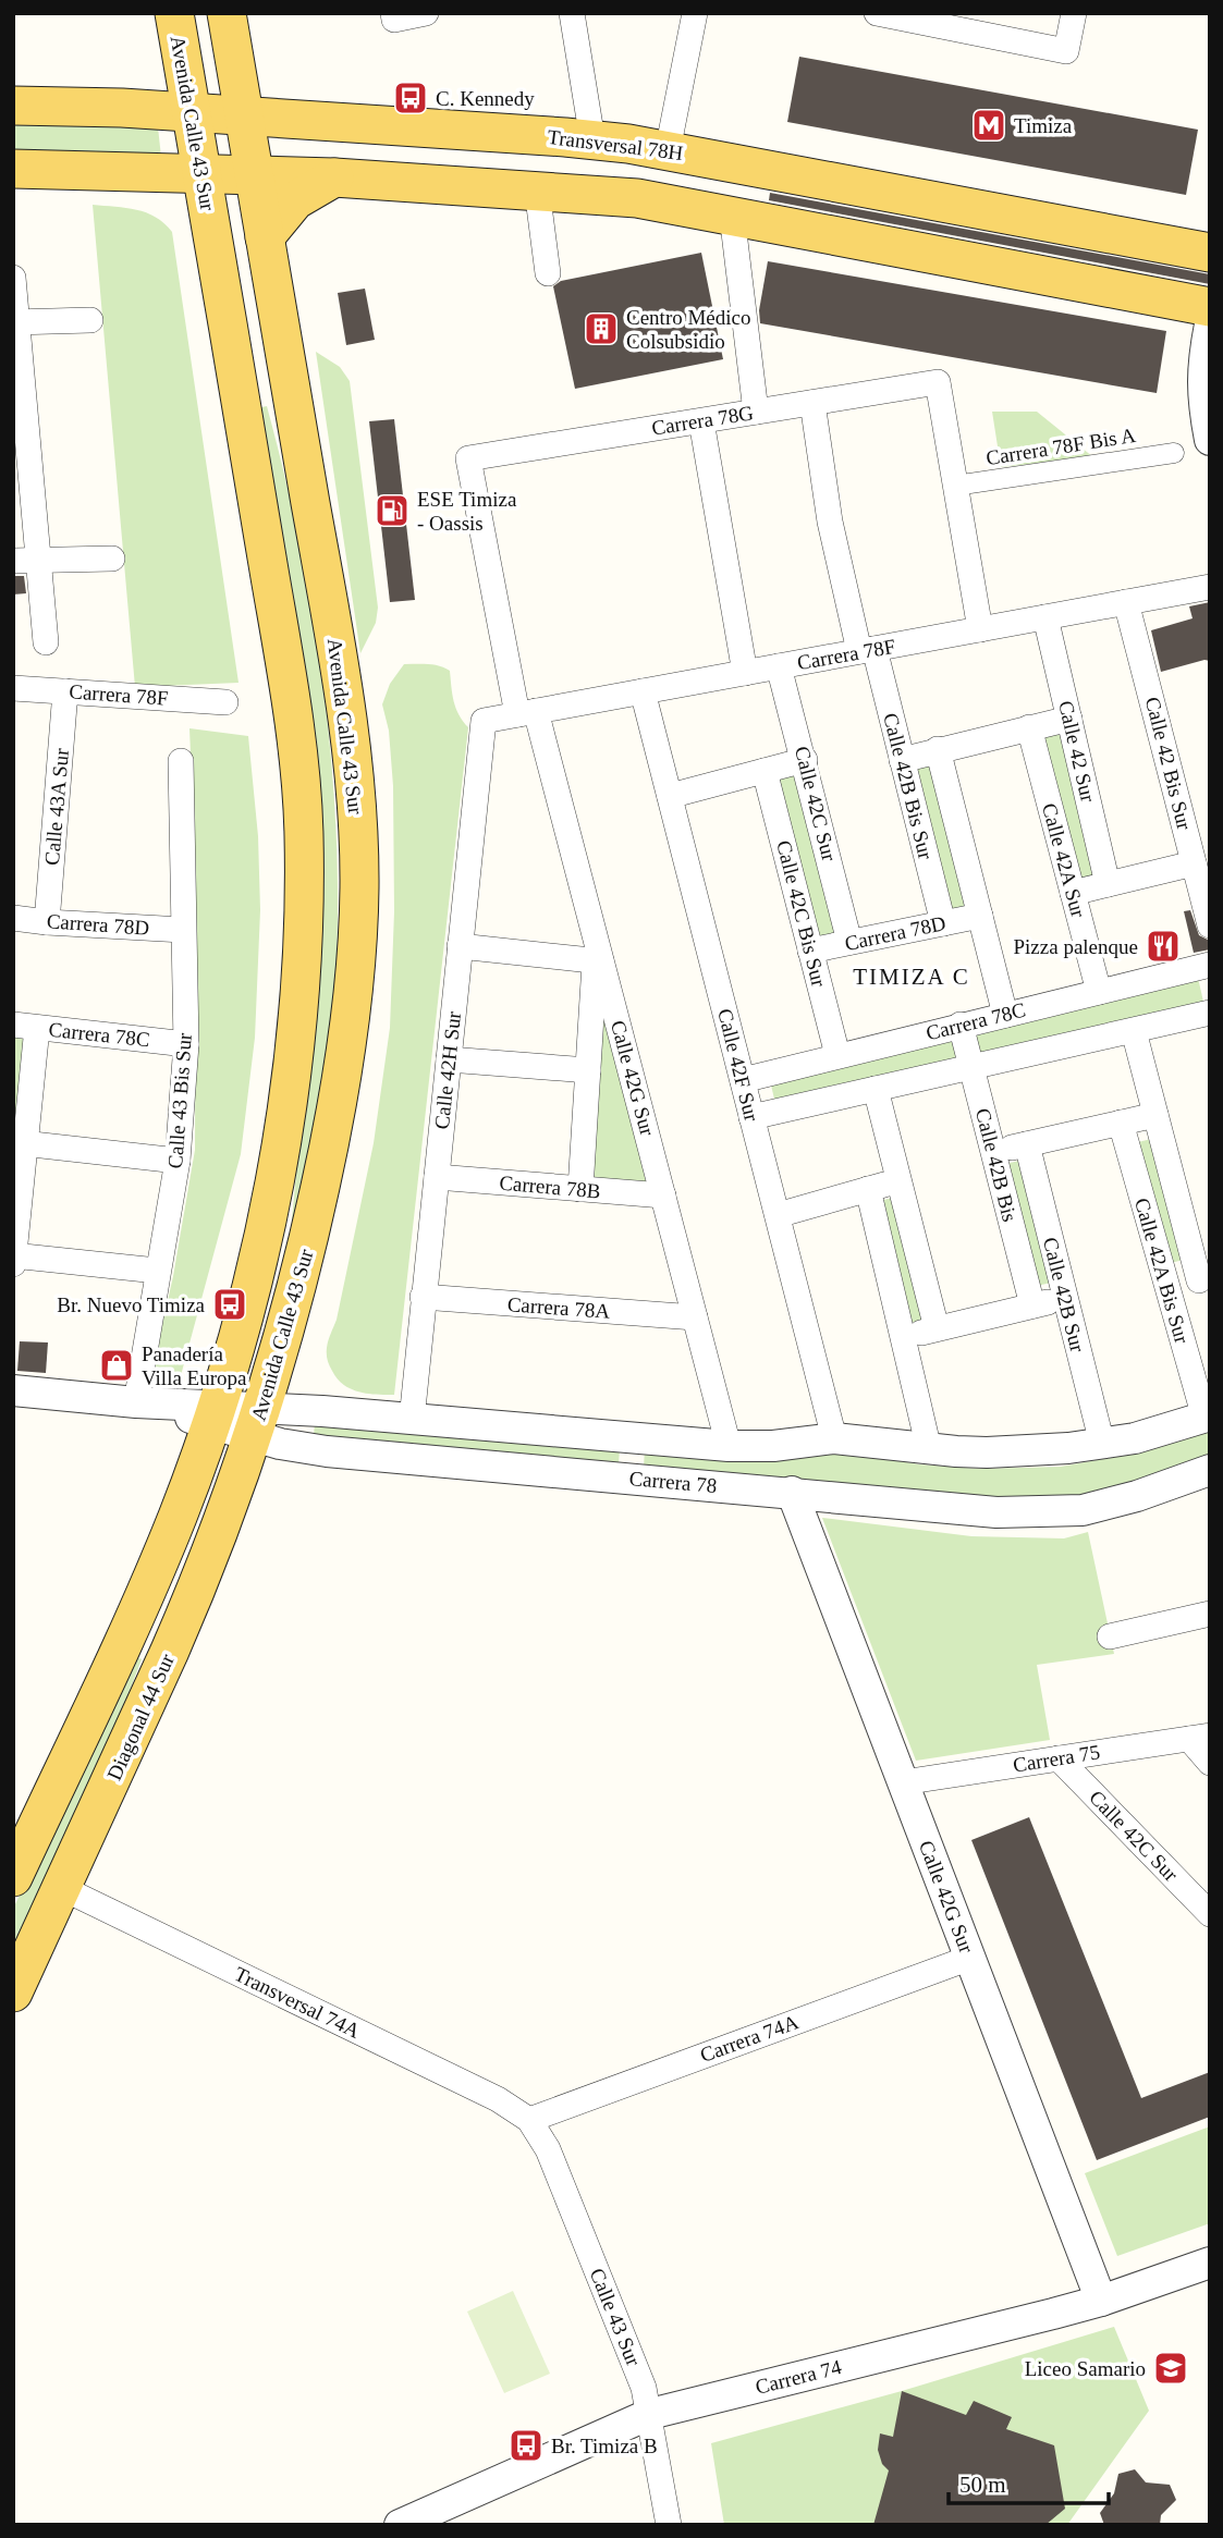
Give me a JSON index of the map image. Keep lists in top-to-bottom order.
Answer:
{
  "streets": {
    "main road": ["Avenida Calle 43 Sur", "Transversal 78H", "Diagonal 44 Sur"],
    "street": [
      "Carrera 78G",
      "Carrera 78F Bis A",
      "Carrera 78F",
      "Calle 42 Sur",
      "Calle 42 Bis Sur",
      "Calle 42B Bis Sur",
      "Calle 42C Sur",
      "Calle 43A Sur",
      "Calle 42A Sur",
      "Calle 42C Bis Sur",
      "Carrera 78D",
      "Carrera 78C",
      "Calle 42F Sur",
      "Calle 42H Sur",
      "Calle 42G Sur",
      "Calle 43 Bis Sur",
      "Calle 42B Bis",
      "Carrera 78B",
      "Calle 42A Bis Sur",
      "Calle 42B Sur",
      "Carrera 78A",
      "Carrera 78",
      "Carrera 75",
      "Transversal 74A",
      "Carrera 74A",
      "Calle 43 Sur",
      "Carrera 74"
    ]
  },
  "crossings": [
    ["Avenida Calle 43 Sur", "Transversal 78H"],
    ["Avenida Calle 43 Sur", "Carrera 78"],
    ["Avenida Calle 43 Sur", "Diagonal 44 Sur"],
    ["Carrera 78G", "Carrera 78F Bis A"],
    ["Carrera 78G", "Calle 42B Bis Sur"],
    ["Carrera 78G", "Calle 42G Sur"],
    ["Carrera 78F", "Calle 42 Sur"],
    ["Carrera 78F", "Calle 42 Bis Sur"],
    ["Carrera 78F", "Calle 42B Bis Sur"],
    ["Carrera 78F", "Calle 42C Sur"],
    ["Carrera 78F", "Calle 43A Sur"],
    ["Carrera 78F", "Calle 42F Sur"],
    ["Carrera 78F", "Calle 42H Sur"],
    ["Carrera 78F", "Calle 42G Sur"],
    ["Calle 42B Bis Sur", "Carrera 78D"],
    ["Calle 42C Sur", "Carrera 78D"],
    ["Calle 42C Sur", "Carrera 75"],
    ["Calle 43A Sur", "Carrera 78D"],
    ["Calle 42A Sur", "Carrera 78C"],
    ["Calle 42C Bis Sur", "Carrera 78D"],
    ["Calle 42C Bis Sur", "Carrera 78C"],
    ["Carrera 78D", "Calle 43 Bis Sur"],
    ["Carrera 78C", "Calle 42F Sur"],
    ["Carrera 78C", "Calle 43 Bis Sur"],
    ["Carrera 78C", "Calle 42B Bis"],
    ["Calle 42F Sur", "Carrera 78"],
    ["Calle 42H Sur", "Carrera 78B"],
    ["Calle 42H Sur", "Carrera 78A"],
    ["Calle 42H Sur", "Carrera 78"],
    ["Calle 42G Sur", "Carrera 78B"],
    ["Calle 42G Sur", "Carrera 78A"],
    ["Calle 42G Sur", "Carrera 78"],
    ["Calle 42G Sur", "Carrera 75"],
    ["Calle 42G Sur", "Carrera 74A"],
    ["Calle 42G Sur", "Carrera 74"],
    ["Calle 43 Bis Sur", "Carrera 78"],
    ["Calle 42A Bis Sur", "Carrera 78"],
    ["Calle 42B Sur", "Carrera 78"],
    ["Carrera 78", "Diagonal 44 Sur"],
    ["Diagonal 44 Sur", "Transversal 74A"],
    ["Transversal 74A", "Carrera 74A"],
    ["Transversal 74A", "Calle 43 Sur"],
    ["Carrera 74A", "Calle 43 Sur"],
    ["Calle 43 Sur", "Carrera 74"]
  ],
  "districts": ["TIMIZA C"],
  "places": {
    "bus stop": ["C. Kennedy", "Br. Nuevo Timiza", "Br. Timiza B"],
    "metro station": ["Timiza"],
    "building": ["Centro Médico Colsubsidio"],
    "fuel station": ["ESE Timiza - Oassis"],
    "restaurant": ["Pizza palenque"],
    "shop": ["Panadería Villa Europa"],
    "school or university": ["Liceo Samario"]
  },
  "scale_bar": "50 m"
}
